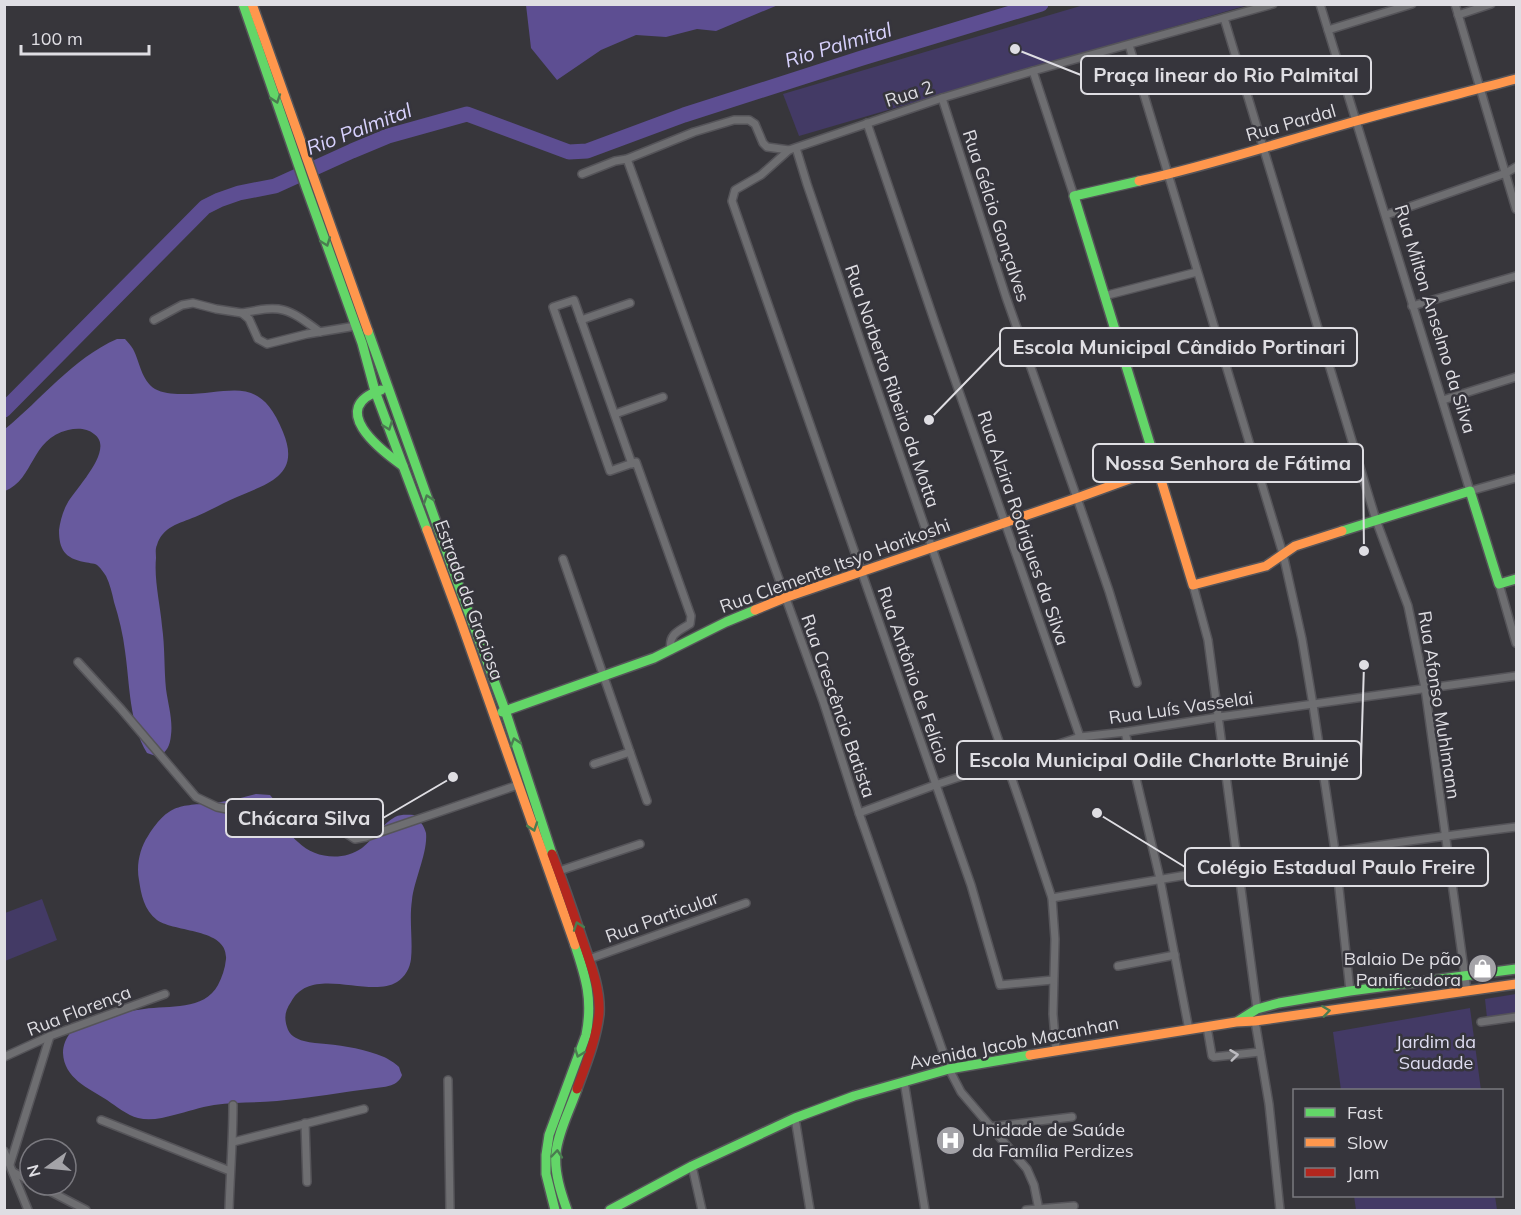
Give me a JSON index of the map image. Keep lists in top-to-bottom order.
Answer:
{
  "streets": {
    "main road": [
      "Rua Pardal",
      "Rua Milton Anselmo da Silva",
      "Rua Clemente Itsyo Horikoshi",
      "Estrada da Graciosa",
      "Avenida Jacob Macanhan"
    ],
    "street": [
      "Rua 2",
      "Rua Gélcio Gonçalves",
      "Rua Norberto Ribeiro da Motta",
      "Rua Alzira Rodrigues da Silva",
      "Rua Antônio de Felício",
      "Rua Afonso Muhlmann",
      "Rua Crescêncio Batista",
      "Rua Luís Vasselai",
      "Rua Particular",
      "Rua Florença"
    ]
  },
  "crossings": [
    ["Rua 2", "Rua Gélcio Gonçalves"],
    ["Rua 2", "Rua Norberto Ribeiro da Motta"],
    ["Rua 2", "Rua Alzira Rodrigues da Silva"],
    ["Rua 2", "Rua Antônio de Felício"],
    ["Rua 2", "Rua Afonso Muhlmann"],
    ["Rua Pardal", "Rua Milton Anselmo da Silva"],
    ["Rua Pardal", "Rua Afonso Muhlmann"],
    ["Rua Gélcio Gonçalves", "Rua Clemente Itsyo Horikoshi"],
    ["Rua Norberto Ribeiro da Motta", "Rua Clemente Itsyo Horikoshi"],
    ["Rua Norberto Ribeiro da Motta", "Rua Antônio de Felício"],
    ["Rua Norberto Ribeiro da Motta", "Rua Luís Vasselai"],
    ["Rua Norberto Ribeiro da Motta", "Avenida Jacob Macanhan"],
    ["Rua Alzira Rodrigues da Silva", "Rua Clemente Itsyo Horikoshi"],
    ["Rua Alzira Rodrigues da Silva", "Rua Luís Vasselai"],
    ["Rua Clemente Itsyo Horikoshi", "Estrada da Graciosa"],
    ["Rua Clemente Itsyo Horikoshi", "Rua Antônio de Felício"],
    ["Rua Clemente Itsyo Horikoshi", "Rua Crescêncio Batista"],
    ["Estrada da Graciosa", "Rua Particular"],
    ["Rua Antônio de Felício", "Rua Luís Vasselai"],
    ["Rua Afonso Muhlmann", "Rua Luís Vasselai"],
    ["Rua Afonso Muhlmann", "Avenida Jacob Macanhan"],
    ["Rua Crescêncio Batista", "Rua Luís Vasselai"],
    ["Rua Crescêncio Batista", "Avenida Jacob Macanhan"]
  ],
  "water": ["Rio Palmital"],
  "parks": ["Jardim da Saudade"],
  "places": {
    "other": [
      "Praça linear do Rio Palmital",
      "Escola Municipal Cândido Portinari",
      "Nossa Senhora de Fátima",
      "Escola Municipal Odile Charlotte Bruinjé",
      "Chácara Silva",
      "Colégio Estadual Paulo Freire"
    ],
    "shop": ["Balaio De pão Panificadora"],
    "hospital": ["Unidade de Saúde da Família Perdizes"]
  },
  "legend": ["Fast", "Slow", "Jam"],
  "scale_bar": "100 m",
  "north": "left"
}
